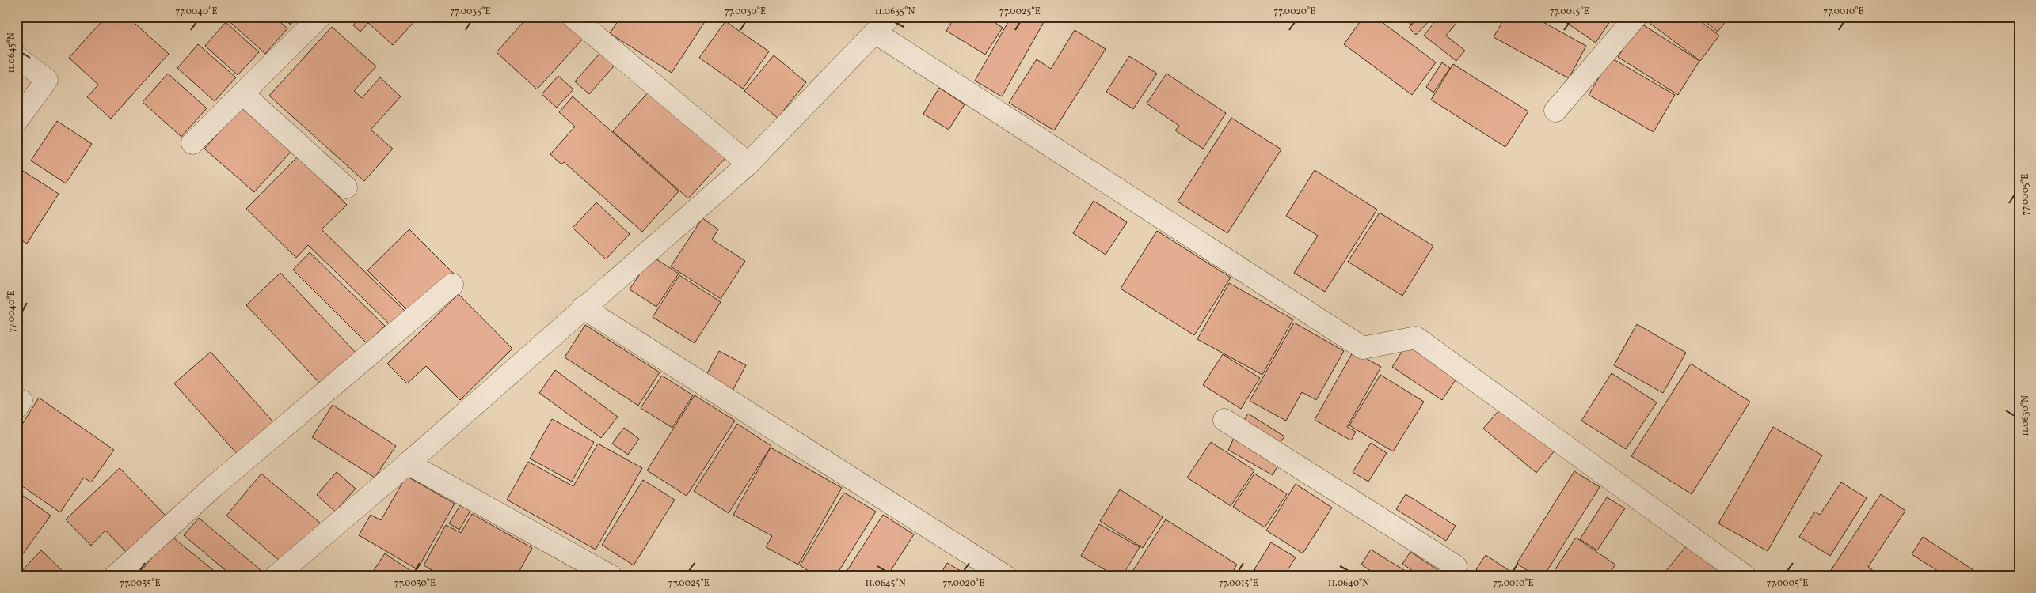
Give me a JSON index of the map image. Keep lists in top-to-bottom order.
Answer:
{
  "coordinates": [
    "77.0040°E",
    "77.0035°E",
    "77.0030°E",
    "11.0635°N",
    "77.0025°E",
    "77.0020°E",
    "77.0015°E",
    "77.0010°E",
    "11.0645°N",
    "77.0005°E",
    "11.0630°N",
    "11.0640°N"
  ]
}
